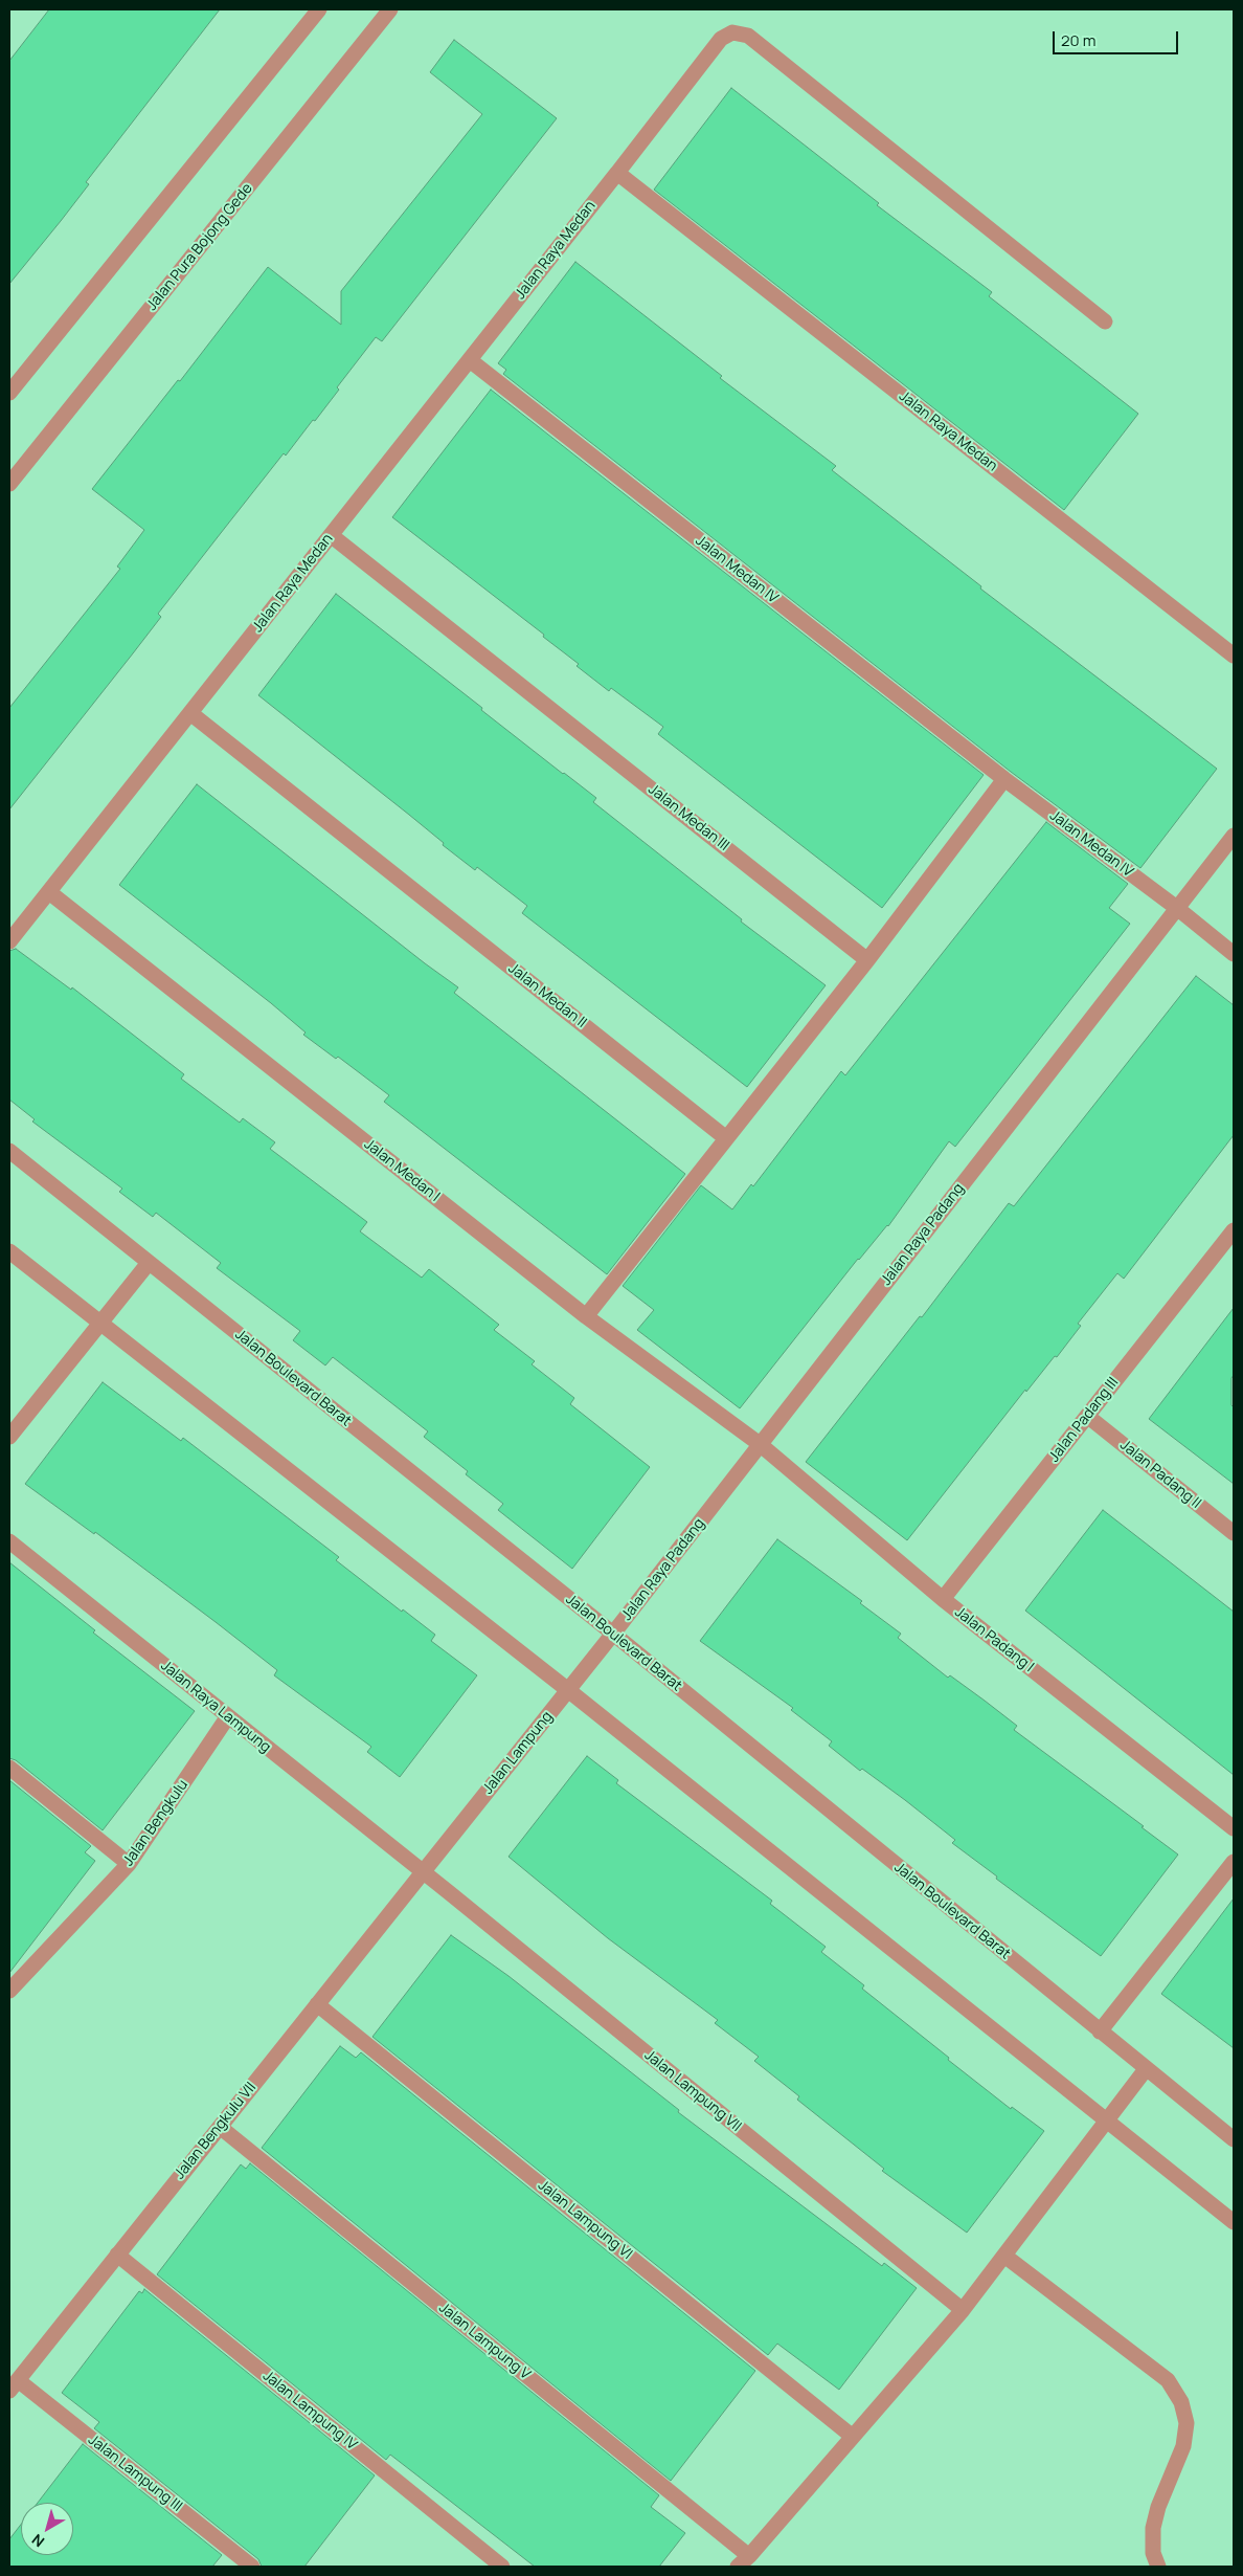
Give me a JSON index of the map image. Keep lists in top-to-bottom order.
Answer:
{
  "streets": {
    "street": [
      "Jalan Pura Bojong Gede",
      "Jalan Raya Medan",
      "Jalan Medan IV",
      "Jalan Medan III",
      "Jalan Medan II",
      "Jalan Medan I",
      "Jalan Raya Padang",
      "Jalan Boulevard Barat",
      "Jalan Padang III",
      "Jalan Padang II",
      "Jalan Padang I",
      "Jalan Raya Lampung",
      "Jalan Lampung",
      "Jalan Bengkulu",
      "Jalan Lampung VII",
      "Jalan Bengkulu VII",
      "Jalan Lampung VI",
      "Jalan Lampung V",
      "Jalan Lampung IV",
      "Jalan Lampung III"
    ]
  },
  "crossings": [
    ["Jalan Raya Medan", "Jalan Medan IV"],
    ["Jalan Raya Medan", "Jalan Medan III"],
    ["Jalan Raya Medan", "Jalan Medan II"],
    ["Jalan Raya Medan", "Jalan Medan I"],
    ["Jalan Medan IV", "Jalan Raya Padang"],
    ["Jalan Medan I", "Jalan Raya Padang"],
    ["Jalan Medan I", "Jalan Padang I"],
    ["Jalan Raya Padang", "Jalan Boulevard Barat"],
    ["Jalan Raya Padang", "Jalan Padang I"],
    ["Jalan Raya Padang", "Jalan Lampung"],
    ["Jalan Boulevard Barat", "Jalan Lampung"],
    ["Jalan Padang III", "Jalan Padang II"],
    ["Jalan Padang III", "Jalan Padang I"],
    ["Jalan Raya Lampung", "Jalan Lampung"],
    ["Jalan Raya Lampung", "Jalan Bengkulu"],
    ["Jalan Raya Lampung", "Jalan Lampung VII"],
    ["Jalan Raya Lampung", "Jalan Bengkulu VII"],
    ["Jalan Lampung", "Jalan Lampung VII"],
    ["Jalan Lampung", "Jalan Bengkulu VII"],
    ["Jalan Lampung VII", "Jalan Bengkulu VII"],
    ["Jalan Bengkulu VII", "Jalan Lampung VI"],
    ["Jalan Bengkulu VII", "Jalan Lampung V"],
    ["Jalan Bengkulu VII", "Jalan Lampung IV"],
    ["Jalan Bengkulu VII", "Jalan Lampung III"]
  ],
  "scale_bar": "20 m",
  "north": "bottom left"
}
